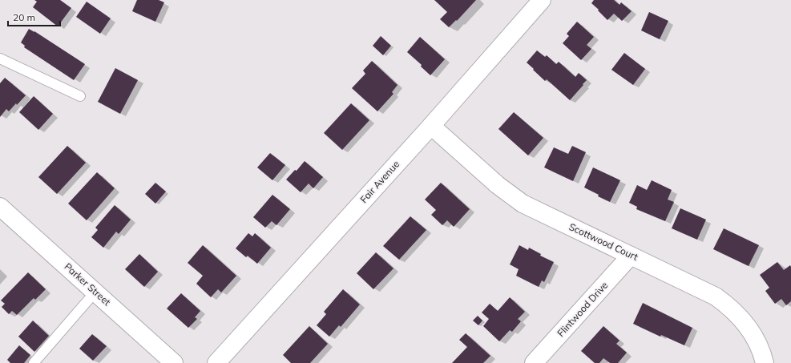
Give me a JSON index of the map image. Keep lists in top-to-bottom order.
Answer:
{
  "streets": {
    "street": [
      "Fair Avenue",
      "Scottwood Court",
      "Parker Street",
      "Flintwood Drive"
    ]
  },
  "crossings": [
    ["Fair Avenue", "Scottwood Court"],
    ["Scottwood Court", "Flintwood Drive"]
  ],
  "scale_bar": "20 m"
}
